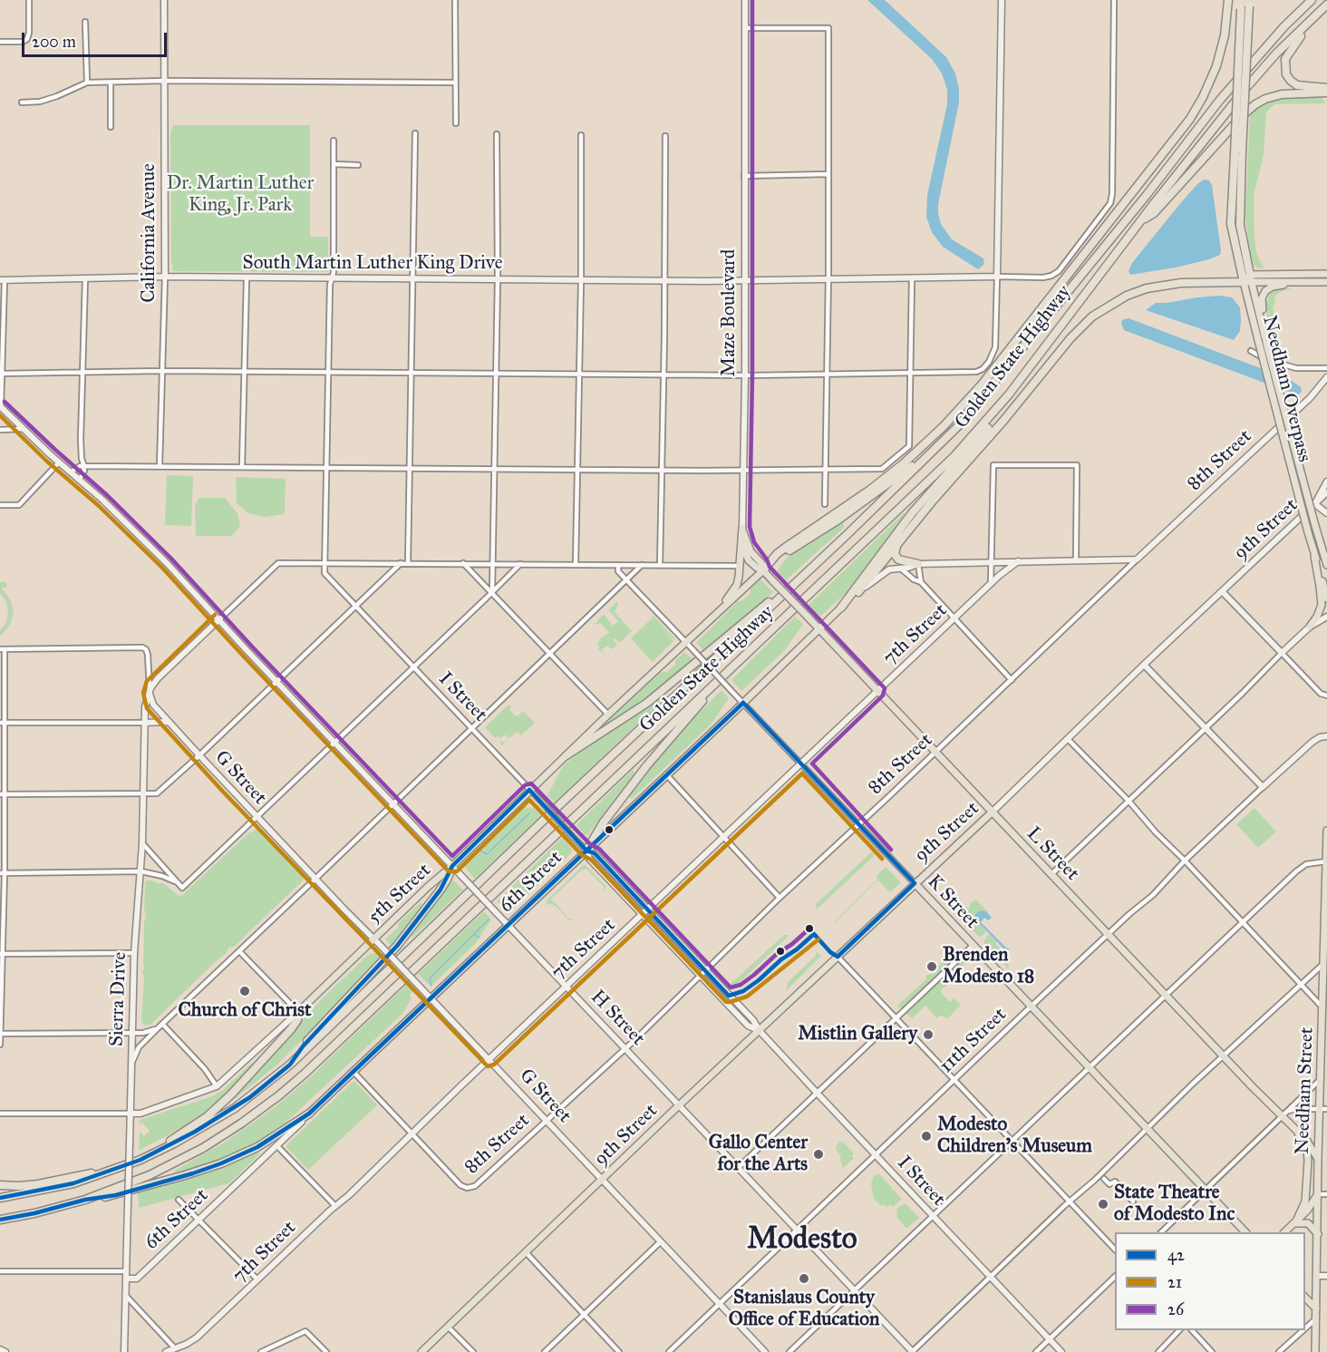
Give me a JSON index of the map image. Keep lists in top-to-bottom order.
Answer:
{
  "streets": {
    "highway": ["Golden State Highway"],
    "main road": [
      "Maze Boulevard",
      "Needham Overpass",
      "9th Street",
      "L Street",
      "6th Street",
      "5th Street",
      "K Street",
      "Needham Street"
    ],
    "street": [
      "California Avenue",
      "South Martin Luther King Drive",
      "8th Street",
      "7th Street",
      "I Street",
      "G Street",
      "Sierra Drive",
      "H Street",
      "11th Street"
    ]
  },
  "crossings": [
    ["California Avenue", "South Martin Luther King Drive"],
    ["South Martin Luther King Drive", "Maze Boulevard"],
    ["Maze Boulevard", "L Street"],
    ["Maze Boulevard", "5th Street"],
    ["8th Street", "7th Street"],
    ["8th Street", "I Street"],
    ["8th Street", "G Street"],
    ["8th Street", "L Street"],
    ["8th Street", "6th Street"],
    ["8th Street", "K Street"],
    ["8th Street", "H Street"],
    ["9th Street", "I Street"],
    ["9th Street", "G Street"],
    ["9th Street", "L Street"],
    ["9th Street", "K Street"],
    ["9th Street", "H Street"],
    ["7th Street", "I Street"],
    ["7th Street", "G Street"],
    ["7th Street", "L Street"],
    ["7th Street", "6th Street"],
    ["7th Street", "K Street"],
    ["7th Street", "H Street"],
    ["I Street", "6th Street"],
    ["I Street", "5th Street"],
    ["I Street", "11th Street"],
    ["G Street", "6th Street"],
    ["G Street", "5th Street"],
    ["G Street", "Sierra Drive"],
    ["G Street", "11th Street"],
    ["L Street", "6th Street"],
    ["L Street", "5th Street"],
    ["L Street", "11th Street"],
    ["L Street", "Needham Street"],
    ["6th Street", "K Street"],
    ["6th Street", "Sierra Drive"],
    ["6th Street", "H Street"],
    ["5th Street", "K Street"],
    ["5th Street", "Sierra Drive"],
    ["5th Street", "H Street"],
    ["K Street", "11th Street"],
    ["H Street", "11th Street"]
  ],
  "districts": ["Modesto"],
  "parks": ["Dr. Martin Luther King, Jr. Park"],
  "places": [
    "Brenden Modesto 18",
    "Church of Christ",
    "Mistlin Gallery",
    "Modesto Children's Museum",
    "Gallo Center for the Arts",
    "State Theatre of Modesto Inc",
    "Stanislaus County Office of Education"
  ],
  "lines": ["transit line 26", "transit line 21", "transit line 42"],
  "legend": ["42", "21", "26"],
  "scale_bar": "200 m"
}
